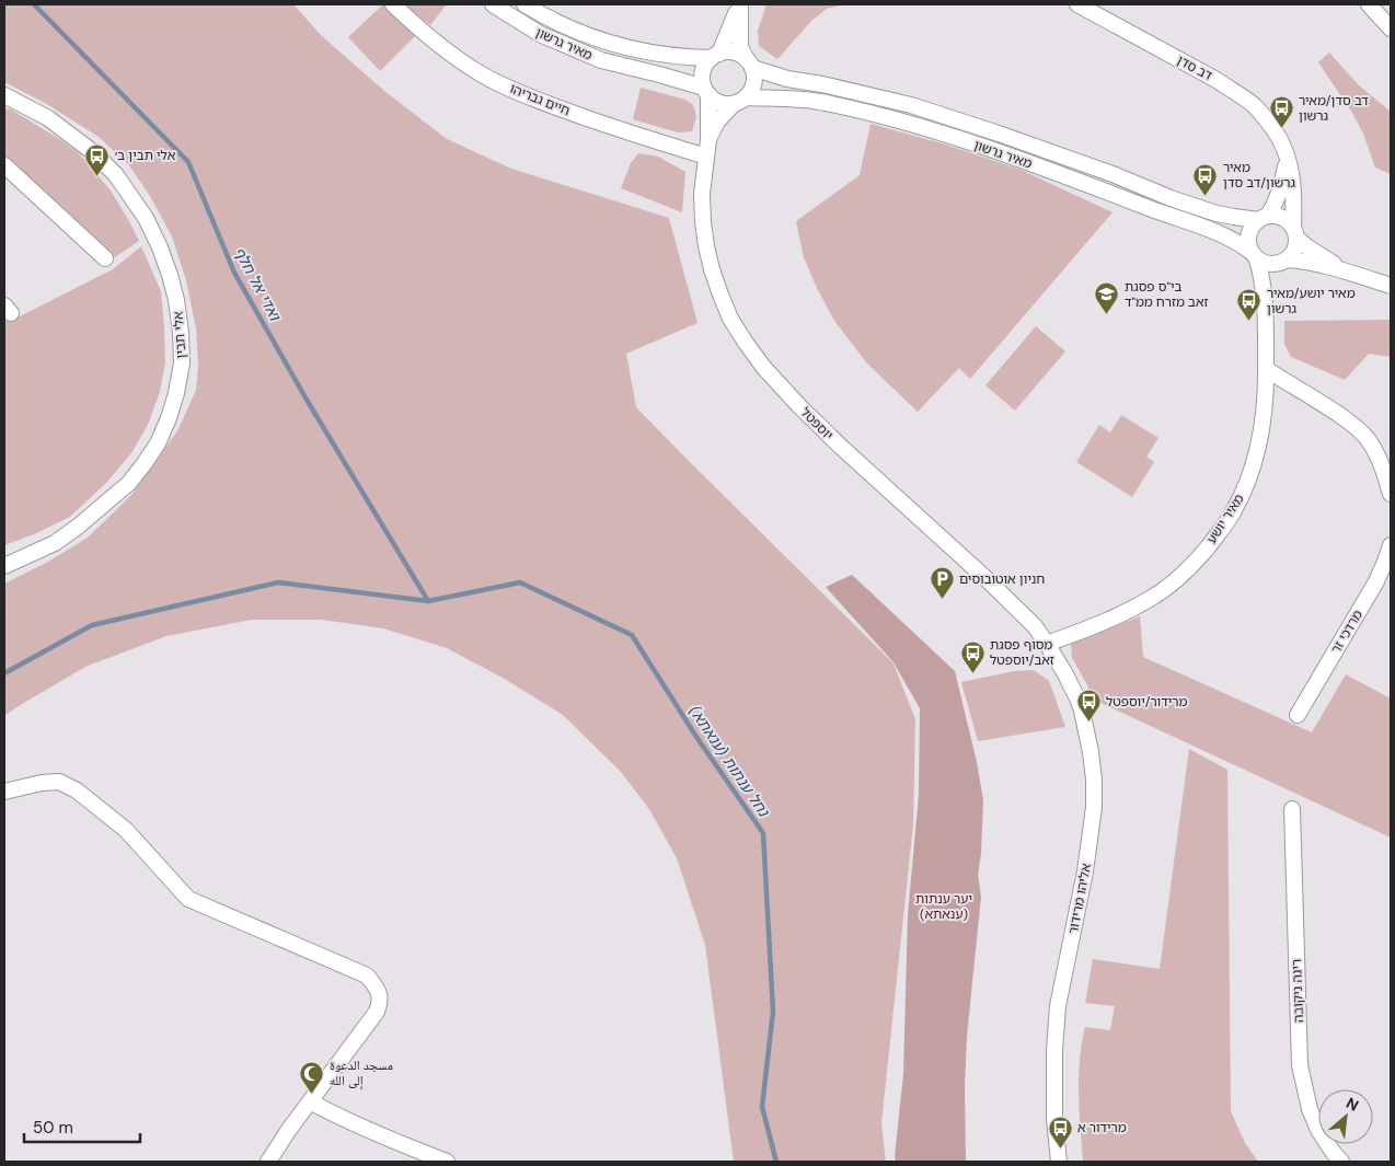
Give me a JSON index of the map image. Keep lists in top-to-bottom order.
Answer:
{
  "streets": {
    "street": [
      "מאיר גרשון",
      "דב סדן",
      "חיים גבריהו",
      "אלי תבין",
      "יוספטל",
      "מאיר יושע",
      "מרדכי זר",
      "אליהו מרידור",
      "רינה ניקובה"
    ]
  },
  "crossings": [
    ["מאיר גרשון", "דב סדן"],
    ["מאיר גרשון", "יוספטל"],
    ["מאיר גרשון", "מאיר יושע"],
    ["דב סדן", "מאיר יושע"],
    ["חיים גבריהו", "יוספטל"],
    ["יוספטל", "מאיר יושע"],
    ["יוספטל", "אליהו מרידור"],
    ["מאיר יושע", "אליהו מרידור"]
  ],
  "water": ["ואדי אל חלף", "נחל ענתות (ענאתא)"],
  "parks": ["יער ענתות (ענאתא)"],
  "places": {
    "bus stop": [
      "דב סדן/מאיר גרשון",
      "אלי תבין ב׳",
      "מאיר גרשון/דב סדן",
      "מאיר יושע/מאיר גרשון",
      "מסוף פסגת זאב/יוספטל",
      "מרידור/יוספטל",
      "מרידור א"
    ],
    "school or university": ["בי\"ס פסגת זאב מזרח ממ\"ד"],
    "parking": ["חניון אוטובוסים"],
    "mosque": ["مسجد الدعوة إلى الله"]
  },
  "scale_bar": "50 m",
  "north": "top right"
}
